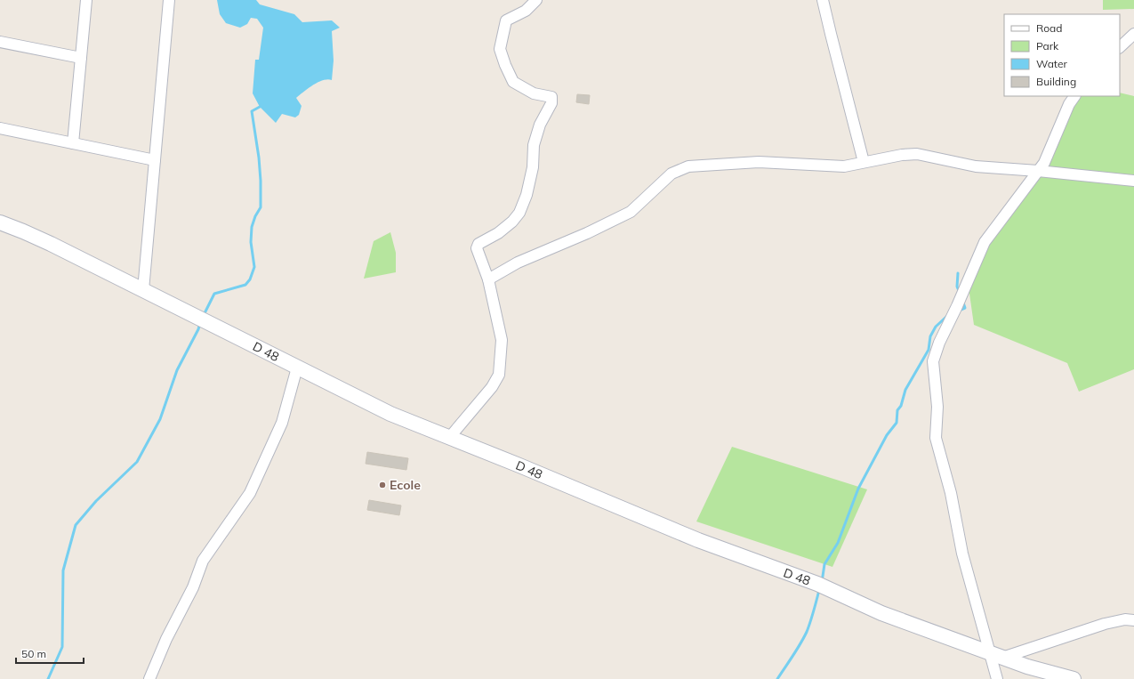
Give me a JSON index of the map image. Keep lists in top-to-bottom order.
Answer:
{
  "streets": {
    "street": ["D 48"]
  },
  "places": ["Ecole"],
  "legend": [
    "Road",
    "Park",
    "Water",
    "Building"
  ],
  "scale_bar": "50 m"
}
